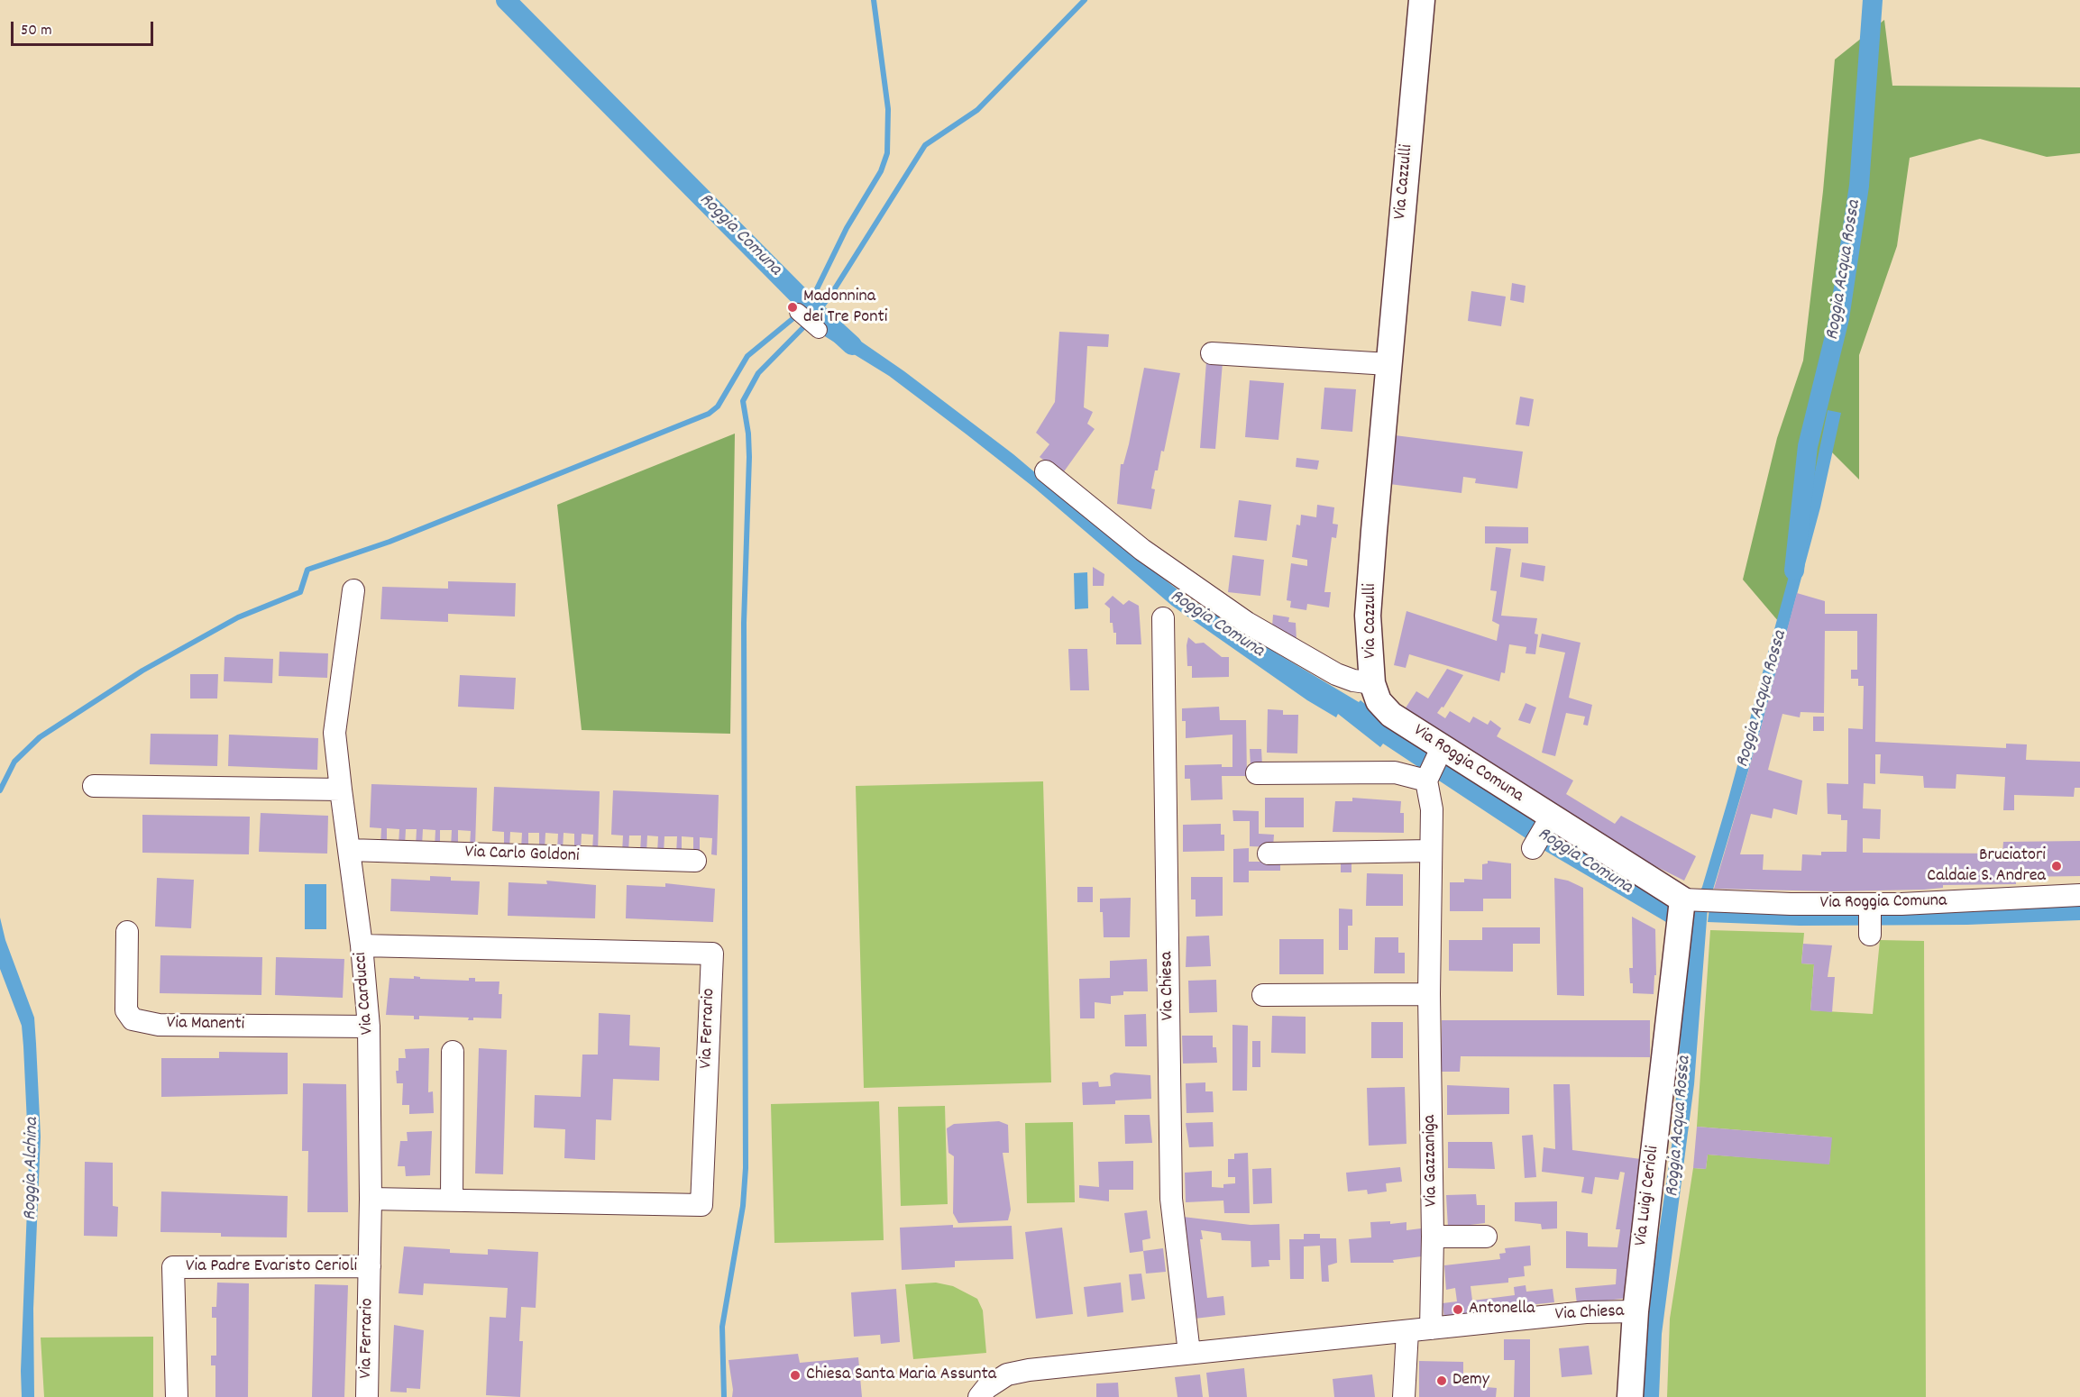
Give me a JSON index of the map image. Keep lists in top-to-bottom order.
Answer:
{
  "streets": {
    "street": [
      "Via Cazzulli",
      "Via Roggia Comuna",
      "Via Carlo Goldoni",
      "Via Chiesa",
      "Via Carducci",
      "Via Manenti",
      "Via Ferrario",
      "Via Gazzaniga",
      "Via Luigi Cerioli",
      "Via Padre Evaristo Cerioli"
    ]
  },
  "crossings": [
    ["Via Cazzulli", "Via Roggia Comuna"],
    ["Via Roggia Comuna", "Via Luigi Cerioli"],
    ["Via Carlo Goldoni", "Via Carducci"],
    ["Via Chiesa", "Via Gazzaniga"],
    ["Via Chiesa", "Via Luigi Cerioli"],
    ["Via Carducci", "Via Manenti"],
    ["Via Carducci", "Via Ferrario"],
    ["Via Ferrario", "Via Padre Evaristo Cerioli"]
  ],
  "water": ["Roggia Comuna", "Roggia Acqua Rossa", "Roggia Alchina"],
  "places": [
    "Madonnina dei Tre Ponti",
    "Bruciatori Caldaie S. Andrea",
    "Antonella",
    "Chiesa Santa Maria Assunta",
    "Demy"
  ],
  "scale_bar": "50 m"
}
